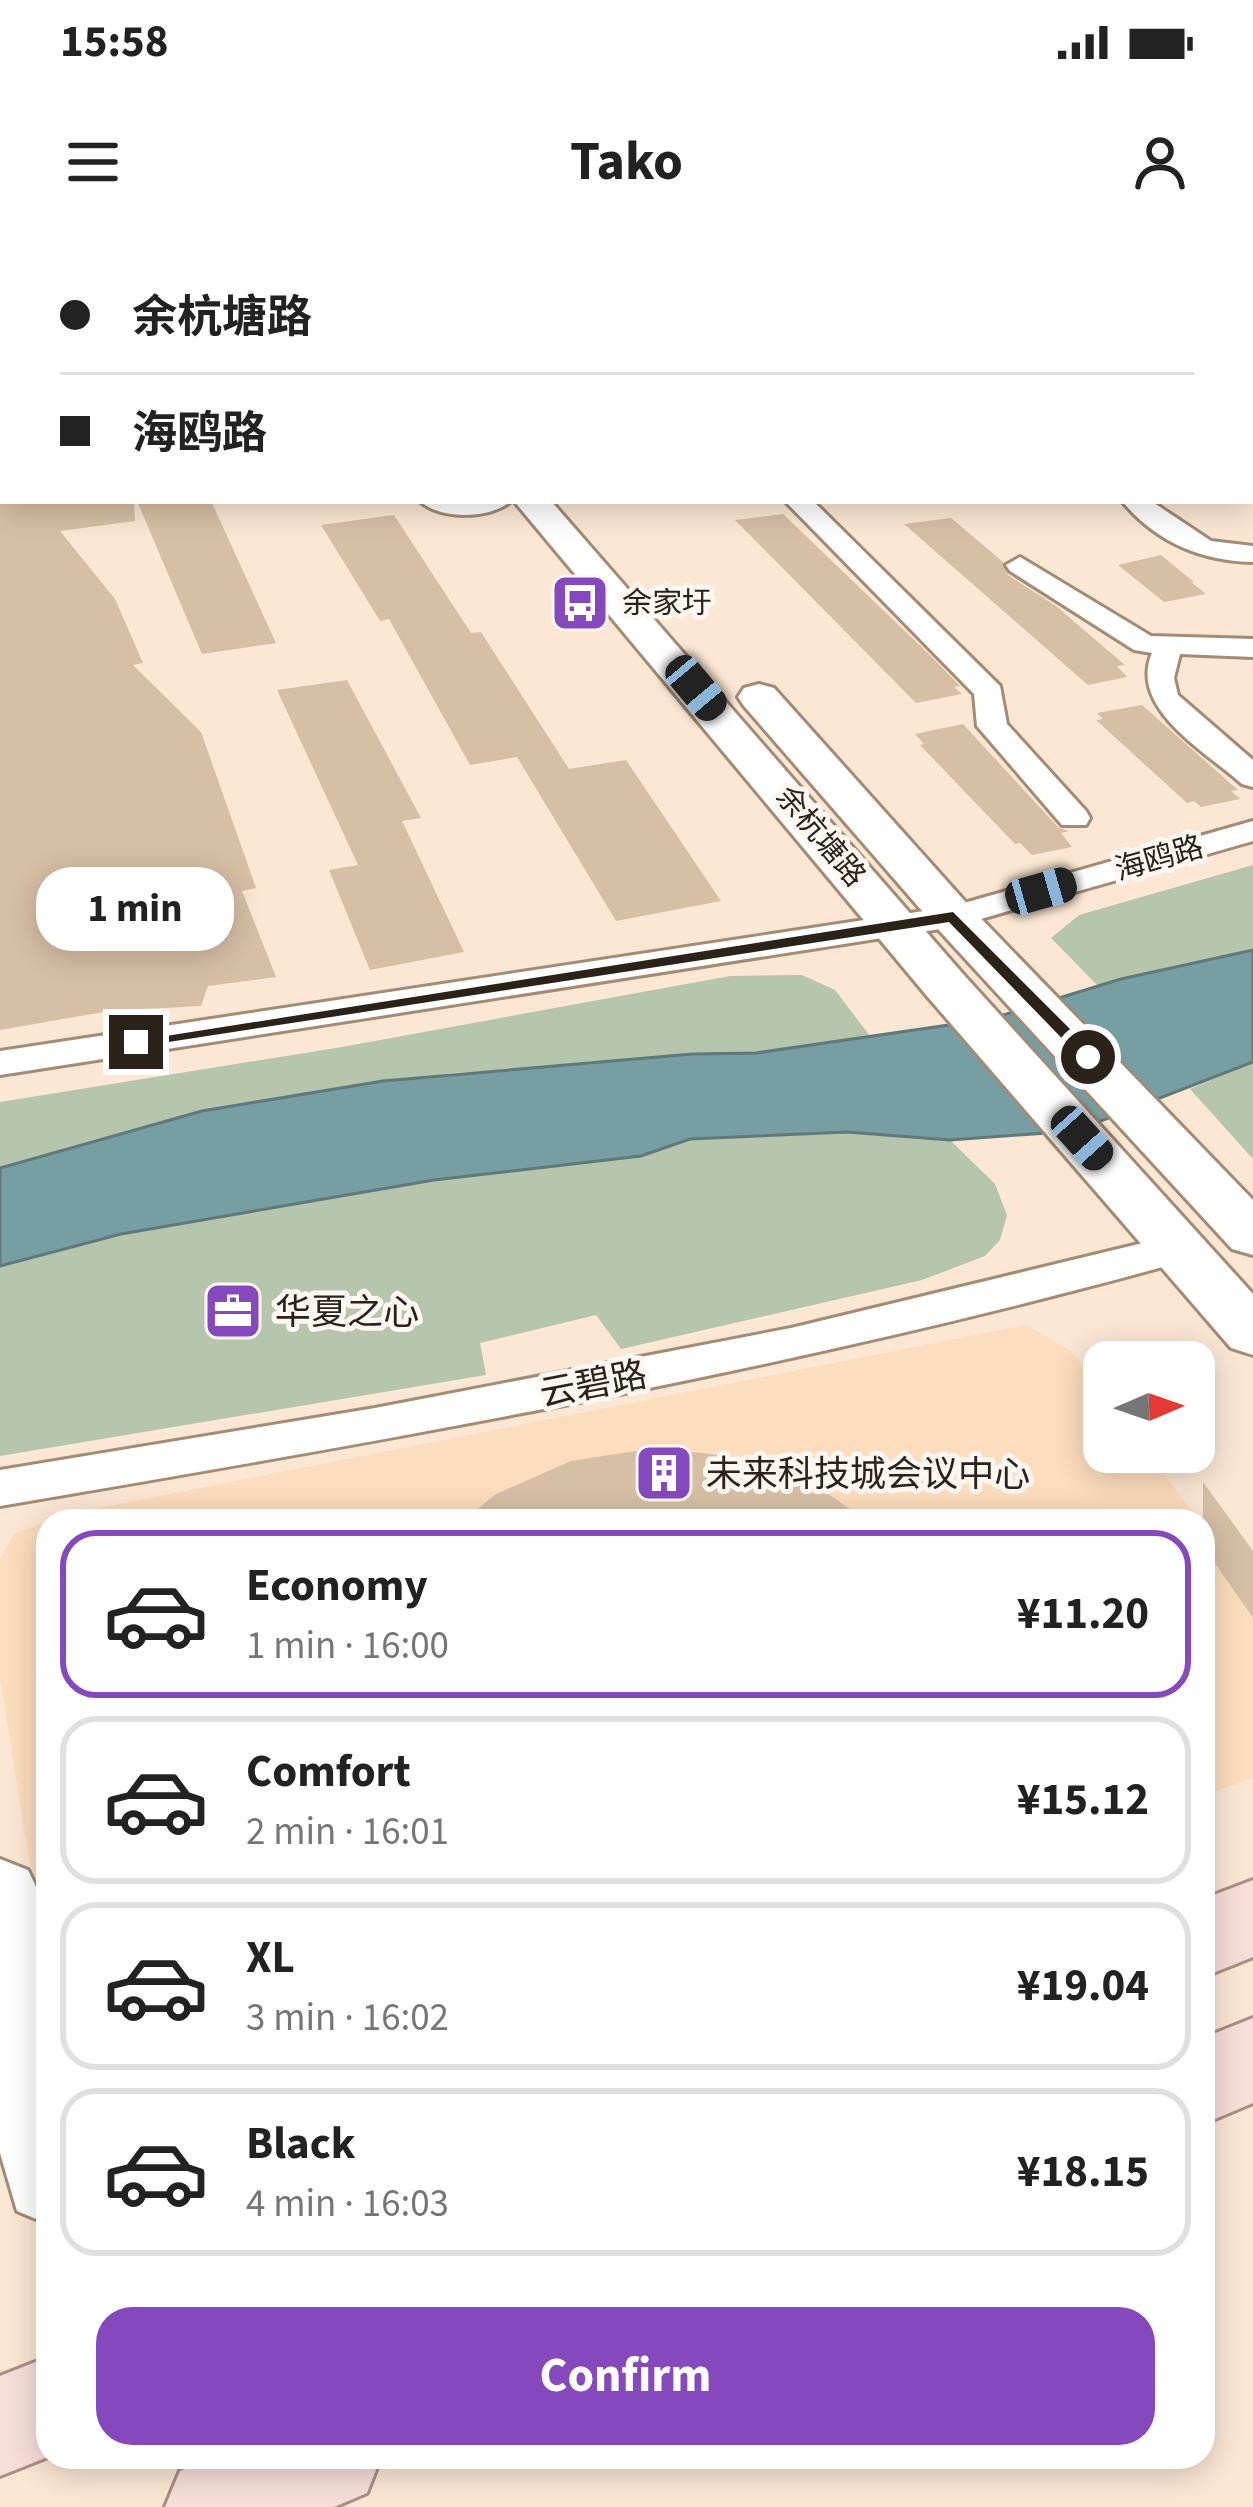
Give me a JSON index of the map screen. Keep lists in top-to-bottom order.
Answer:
{
  "streets": {
    "main road": ["余杭塘路"],
    "street": ["海鸥路", "云碧路"]
  },
  "crossings": [
    ["余杭塘路", "海鸥路"],
    ["余杭塘路", "云碧路"]
  ],
  "places": {
    "bus stop": ["余家圩"],
    "office": ["华夏之心"],
    "building": ["未来科技城会议中心"]
  },
  "north": "right",
  "page": {
    "status": "15:58",
    "header": "Tako",
    "banner": ["余杭塘路", "海鸥路"],
    "bubble": "1 min",
    "list": [
      {
        "name": "Economy",
        "note": "1 min · 16:00",
        "value": "¥11.20"
      },
      {
        "name": "Comfort",
        "note": "2 min · 16:01",
        "value": "¥15.12"
      },
      {
        "name": "XL",
        "note": "3 min · 16:02",
        "value": "¥19.04"
      },
      {
        "name": "Black",
        "note": "4 min · 16:03",
        "value": "¥18.15"
      }
    ],
    "buttons": "Confirm"
  }
}
